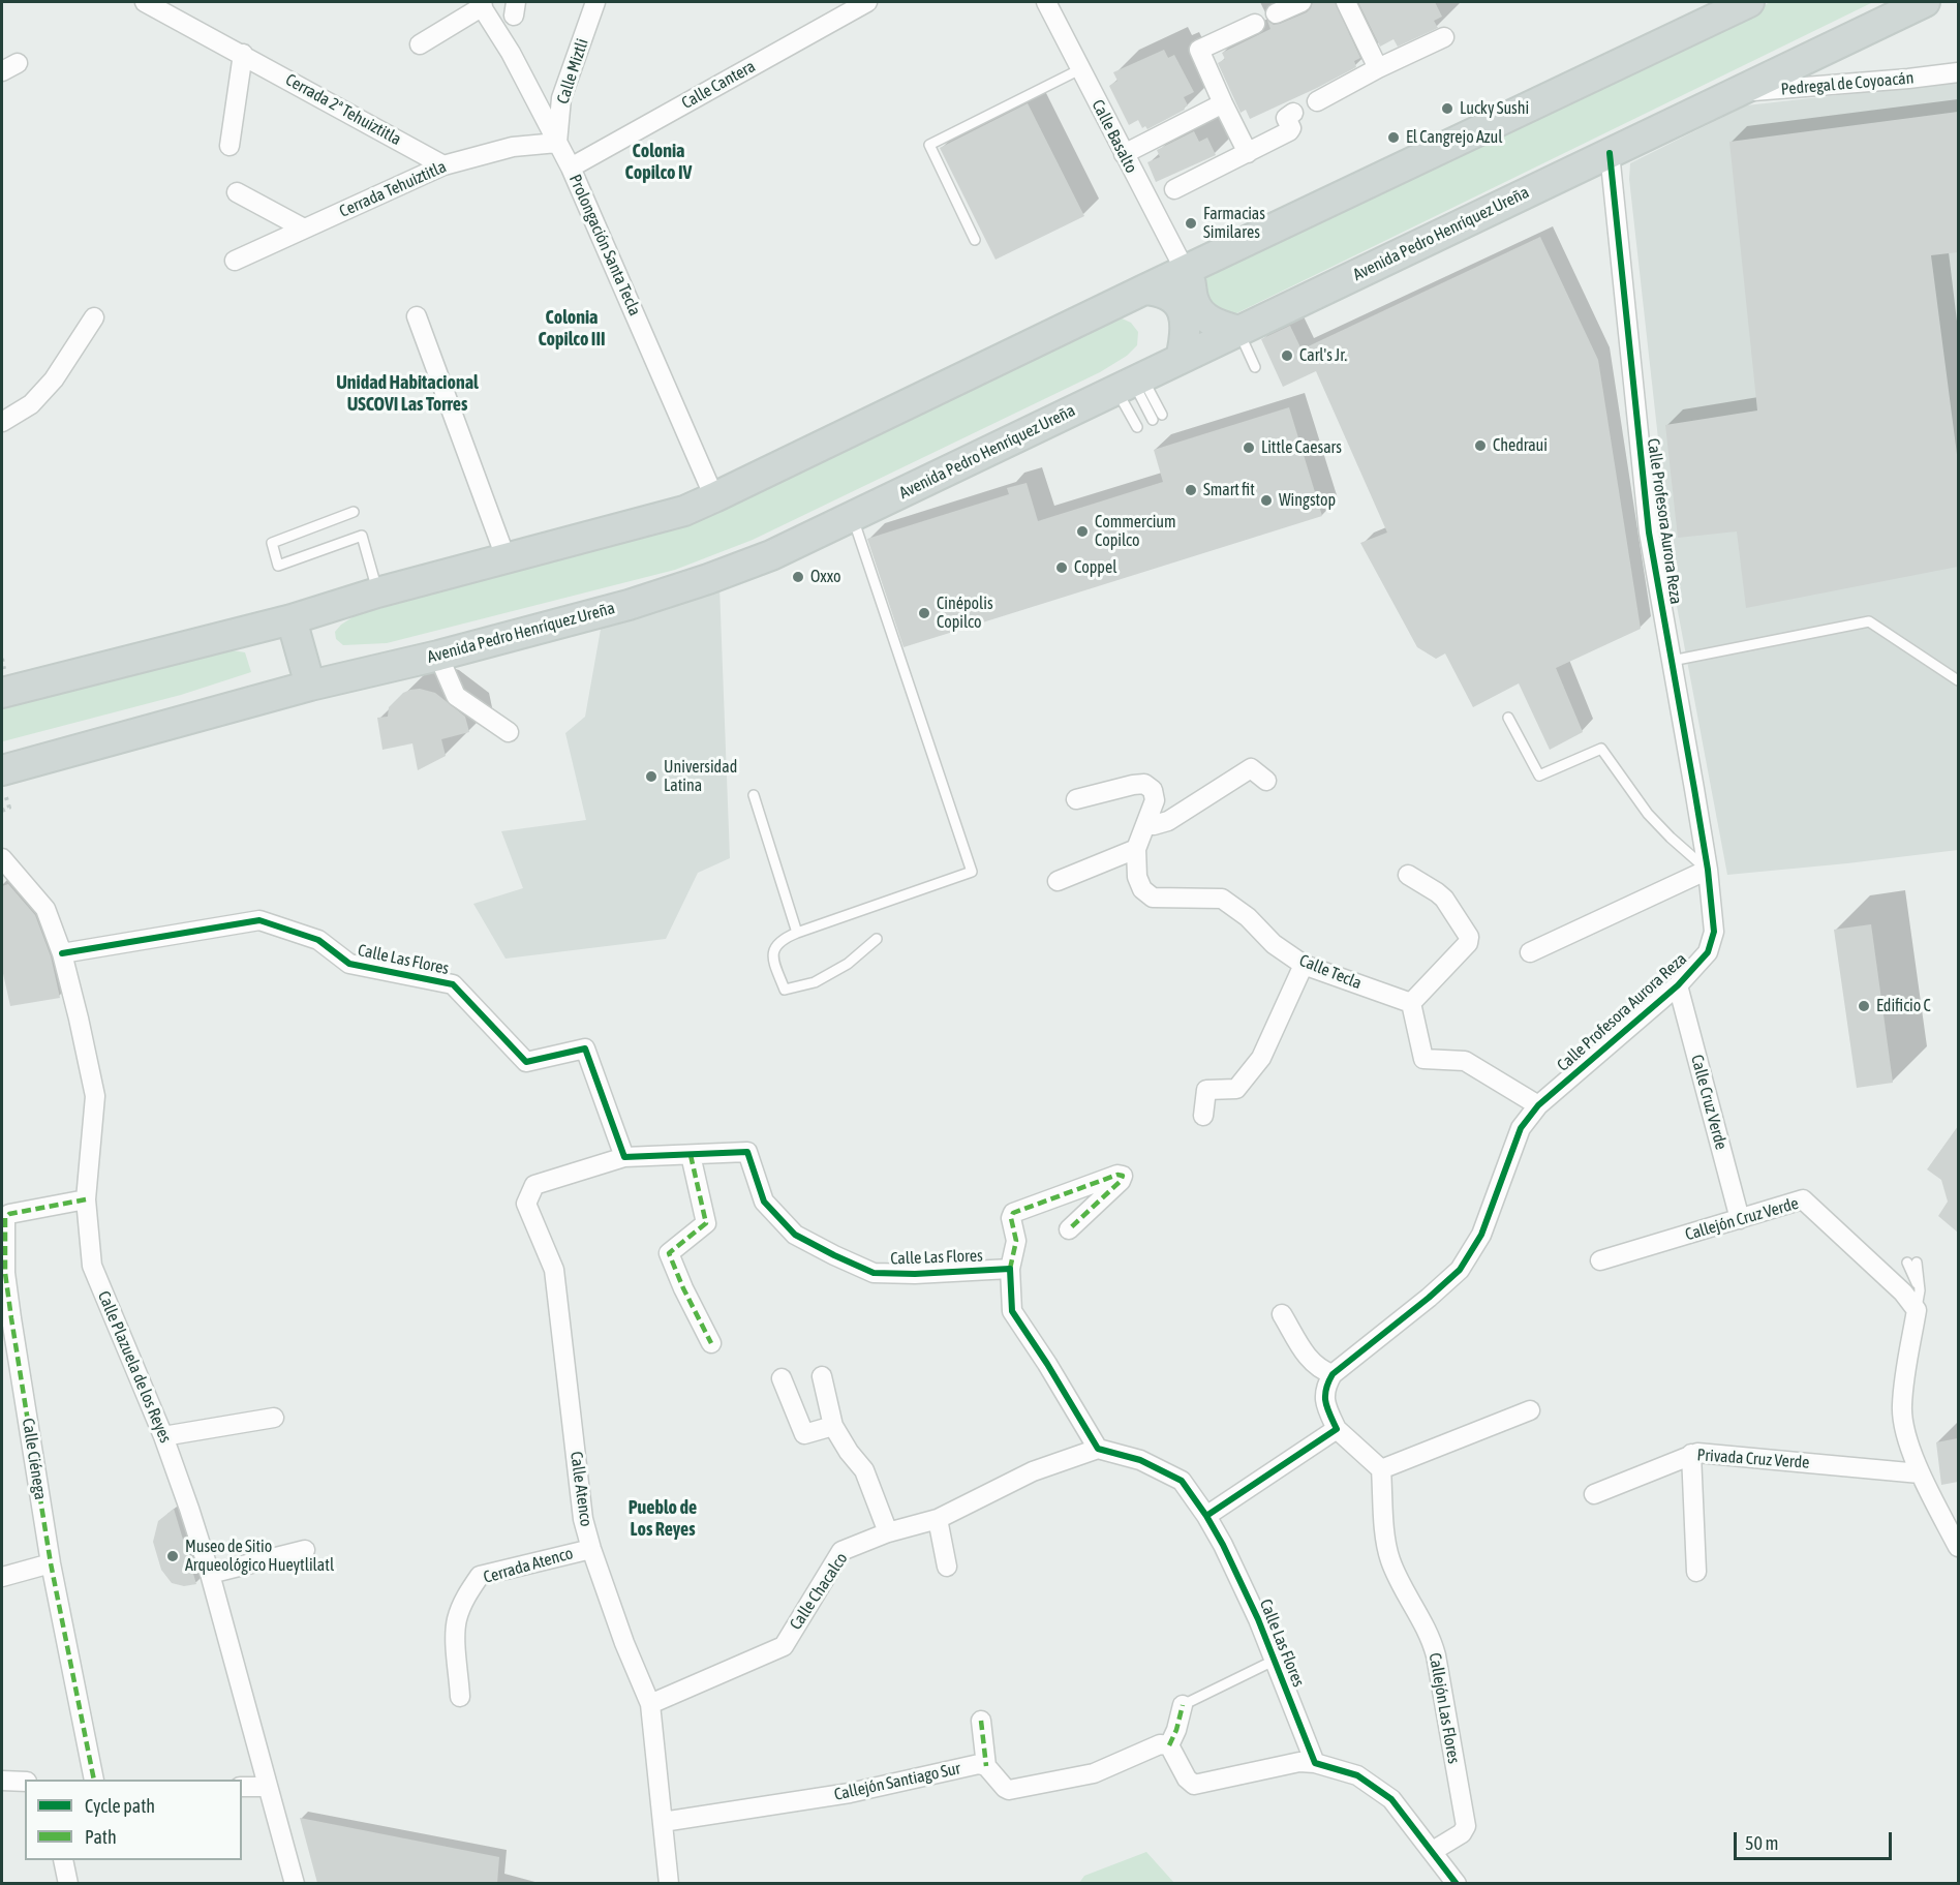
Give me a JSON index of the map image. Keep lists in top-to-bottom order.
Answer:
{
  "streets": {
    "main road": ["Avenida Pedro Henríquez Ureña"],
    "street": [
      "Calle Miztli",
      "Pedregal de Coyoacán",
      "Calle Cantera",
      "Cerrada 2ª Tehuiztitla",
      "Calle Basalto",
      "Cerrada Tehuiztitla",
      "Prolongación Santa Tecla",
      "Calle Profesora Aurora Reza",
      "Calle Las Flores",
      "Calle Tecla",
      "Calle Cruz Verde",
      "Callejón Cruz Verde",
      "Calle Plazuela de los Reyes",
      "Calle Ciénega",
      "Privada Cruz Verde",
      "Calle Atenco",
      "Cerrada Atenco",
      "Calle Chacalco",
      "Callejón Las Flores",
      "Callejón Santiago Sur"
    ]
  },
  "crossings": [
    ["Calle Miztli", "Cerrada Tehuiztitla"],
    ["Calle Miztli", "Prolongación Santa Tecla"],
    ["Pedregal de Coyoacán", "Avenida Pedro Henríquez Ureña"],
    ["Calle Cantera", "Prolongación Santa Tecla"],
    ["Cerrada 2ª Tehuiztitla", "Cerrada Tehuiztitla"],
    ["Cerrada Tehuiztitla", "Prolongación Santa Tecla"],
    ["Avenida Pedro Henríquez Ureña", "Calle Profesora Aurora Reza"],
    ["Calle Profesora Aurora Reza", "Calle Cruz Verde"],
    ["Calle Las Flores", "Calle Plazuela de los Reyes"],
    ["Calle Las Flores", "Calle Atenco"],
    ["Calle Las Flores", "Calle Chacalco"],
    ["Calle Cruz Verde", "Callejón Cruz Verde"],
    ["Calle Plazuela de los Reyes", "Calle Ciénega"],
    ["Calle Atenco", "Cerrada Atenco"],
    ["Calle Atenco", "Calle Chacalco"],
    ["Calle Atenco", "Callejón Santiago Sur"]
  ],
  "districts": [
    "Colonia Copilco IV",
    "Colonia Copilco III",
    "Unidad Habitacional USCOVI Las Torres",
    "Pueblo de Los Reyes"
  ],
  "places": [
    "Lucky Sushi",
    "El Cangrejo Azul",
    "Farmacias Similares",
    "Carl's Jr.",
    "Chedraui",
    "Little Caesars",
    "Smart fit",
    "Wingstop",
    "Commercium Copilco",
    "Coppel",
    "Oxxo",
    "Cinépolis Copilco",
    "Universidad Latina",
    "Edificio C",
    "Museo de Sitio Arqueológico Hueytlilatl"
  ],
  "legend": ["Cycle path", "Path"],
  "scale_bar": "50 m"
}
